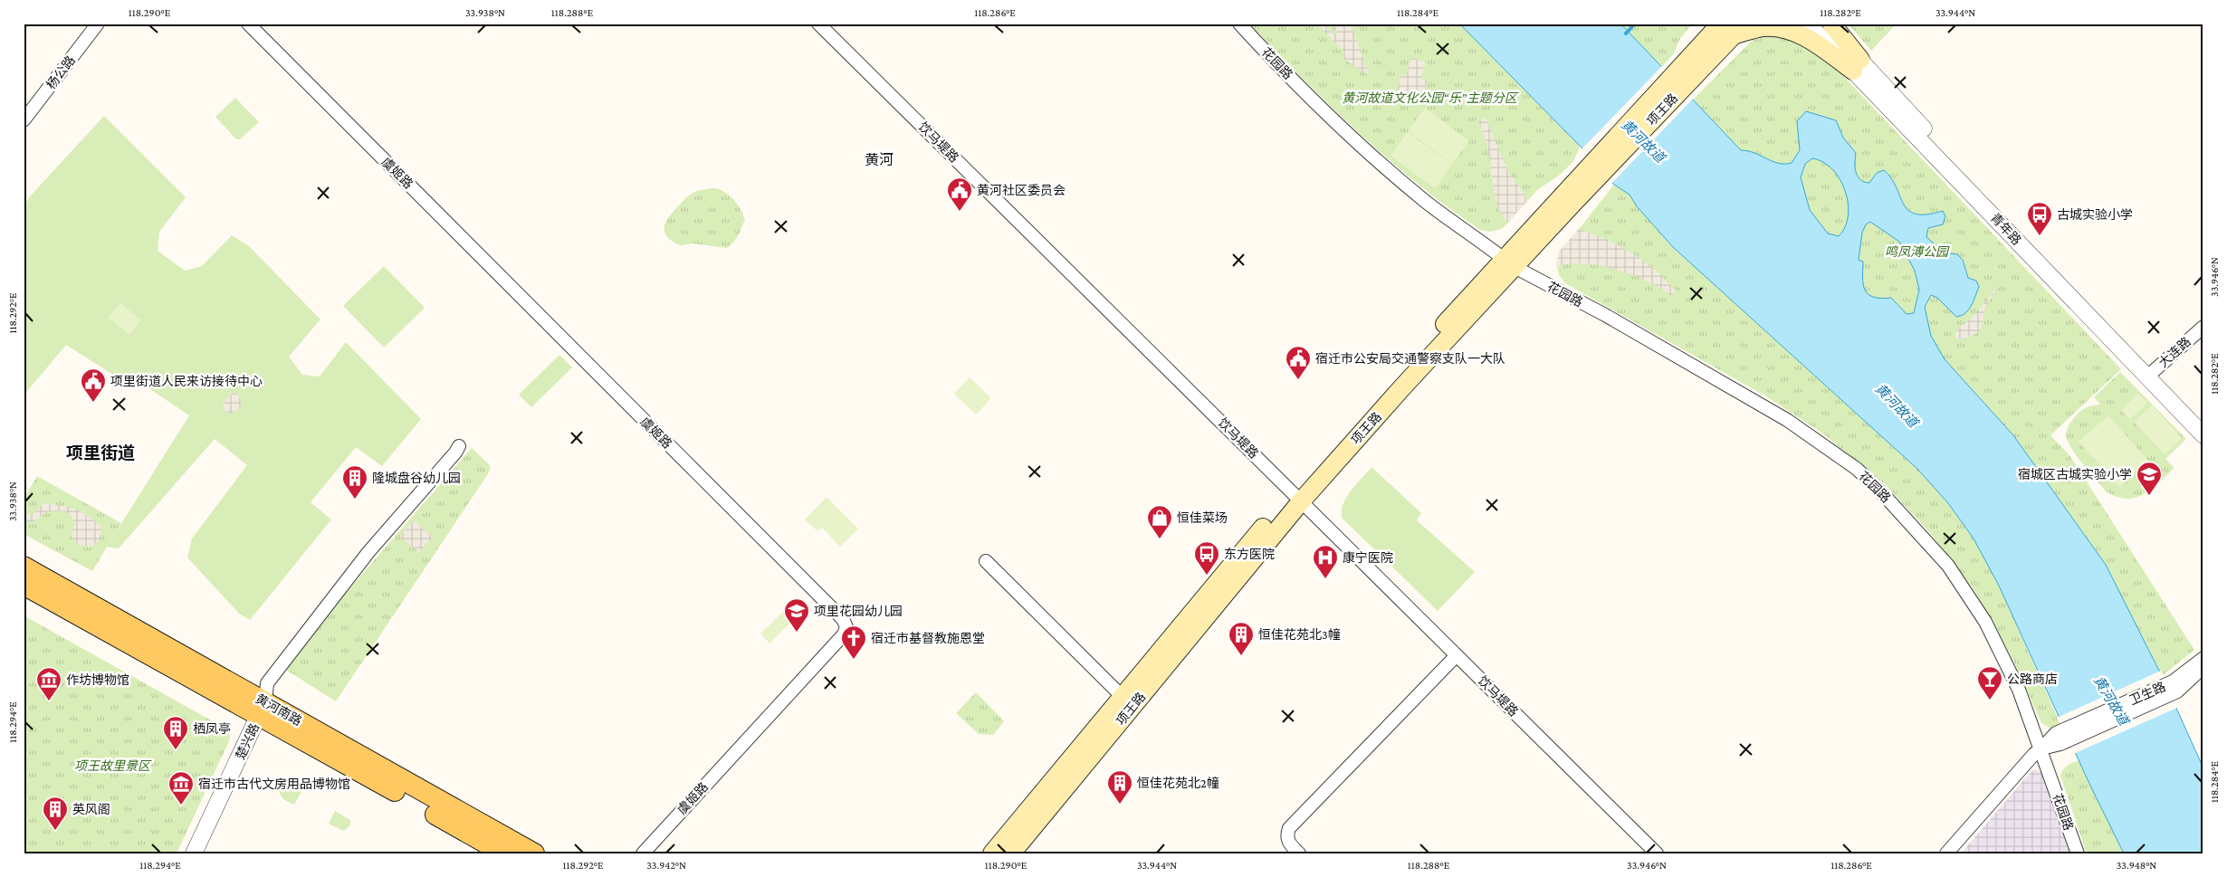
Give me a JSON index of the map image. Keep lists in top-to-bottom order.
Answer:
{
  "streets": {
    "main road": ["项王路", "黄河南路"],
    "street": [
      "花园路",
      "杨公路",
      "饮马堤路",
      "虞姬路",
      "青年路",
      "大连路",
      "卫生路",
      "楚兴路"
    ]
  },
  "crossings": [
    ["花园路", "项王路"],
    ["花园路", "卫生路"],
    ["项王路", "饮马堤路"],
    ["青年路", "大连路"],
    ["黄河南路", "楚兴路"]
  ],
  "districts": ["黄河", "项里街道"],
  "water": ["黄河故道"],
  "parks": ["黄河故道文化公园“乐”主题分区", "鸣凤溥公园", "项王故里景区"],
  "places": {
    "public building": ["黄河社区委员会", "宿迁市公安局交通警察支队一大队", "项里街道人民来访接待中心"],
    "bus stop": ["古城实验小学", "东方医院"],
    "school or university": ["宿城区古城实验小学", "项里花园幼儿园"],
    "building": [
      "隆城盘谷幼儿园",
      "恒佳花苑北3幢",
      "栖凤亭",
      "恒佳花苑北2幢",
      "英风阁"
    ],
    "shop": ["恒佳菜场"],
    "hospital": ["康宁医院"],
    "church": ["宿迁市基督教施恩堂"],
    "bar": ["公路商店"],
    "museum": ["作坊博物馆", "宿迁市古代文房用品博物馆"]
  },
  "coordinates": [
    "118.290°E",
    "33.938°N",
    "118.288°E",
    "118.286°E",
    "118.284°E",
    "118.282°E",
    "33.944°N",
    "33.946°N",
    "118.292°E",
    "118.294°E",
    "33.942°N",
    "33.948°N"
  ]
}
